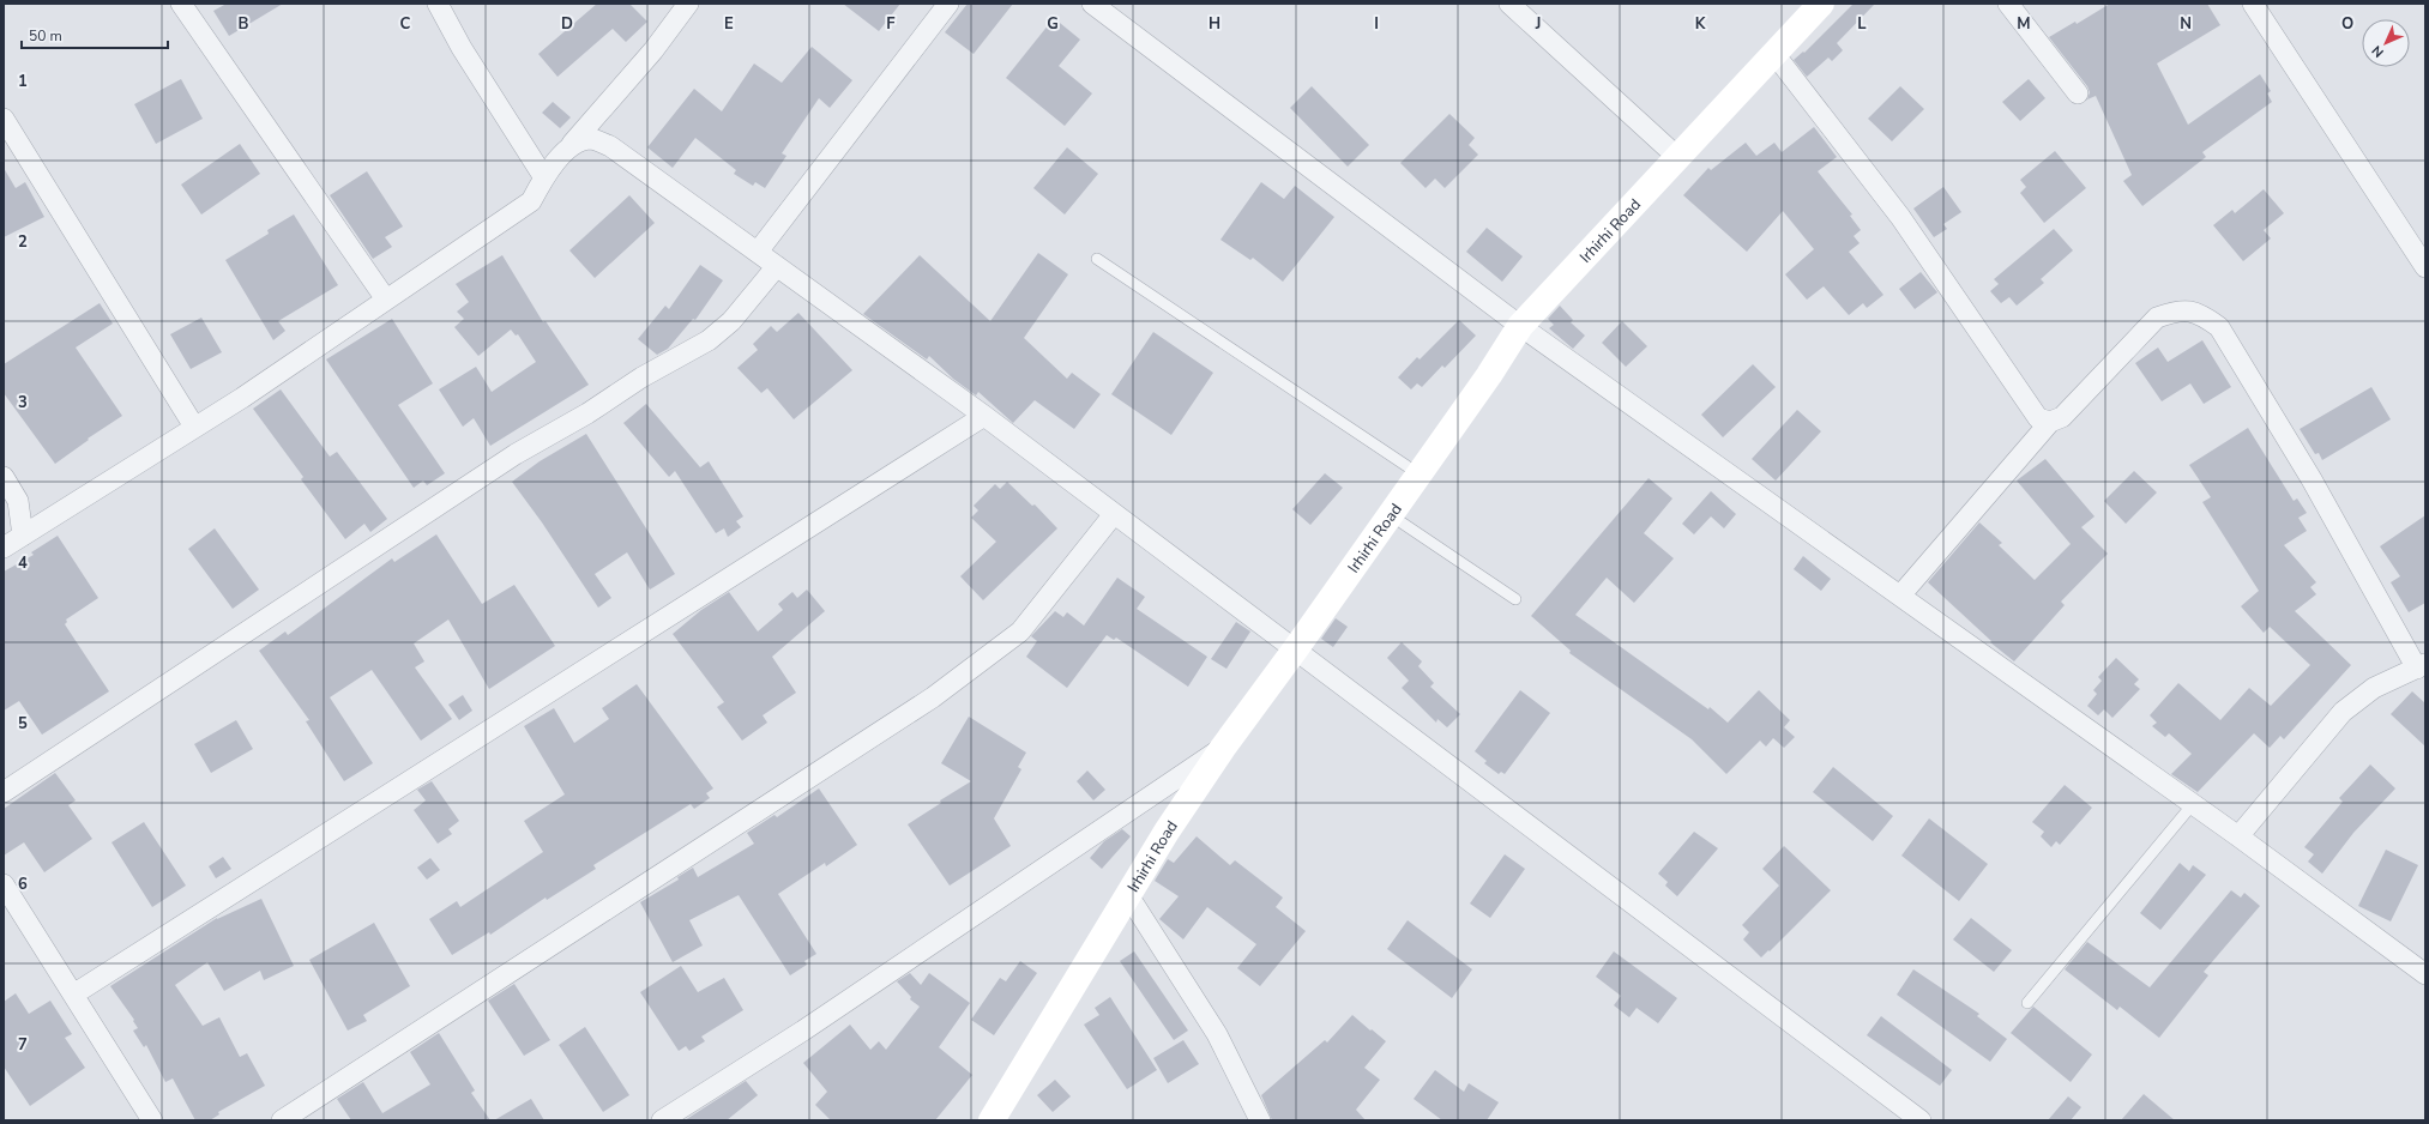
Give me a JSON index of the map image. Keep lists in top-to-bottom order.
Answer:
{
  "streets": {
    "street": ["Irhirhi Road"]
  },
  "scale_bar": "50 m",
  "north": "bottom left",
  "grid": {
    "columns": [
      "B",
      "C",
      "D",
      "E",
      "F",
      "G",
      "H",
      "I",
      "J",
      "K",
      "L",
      "M",
      "N",
      "O"
    ],
    "rows": [
      "1",
      "2",
      "3",
      "4",
      "5",
      "6",
      "7"
    ]
  }
}
